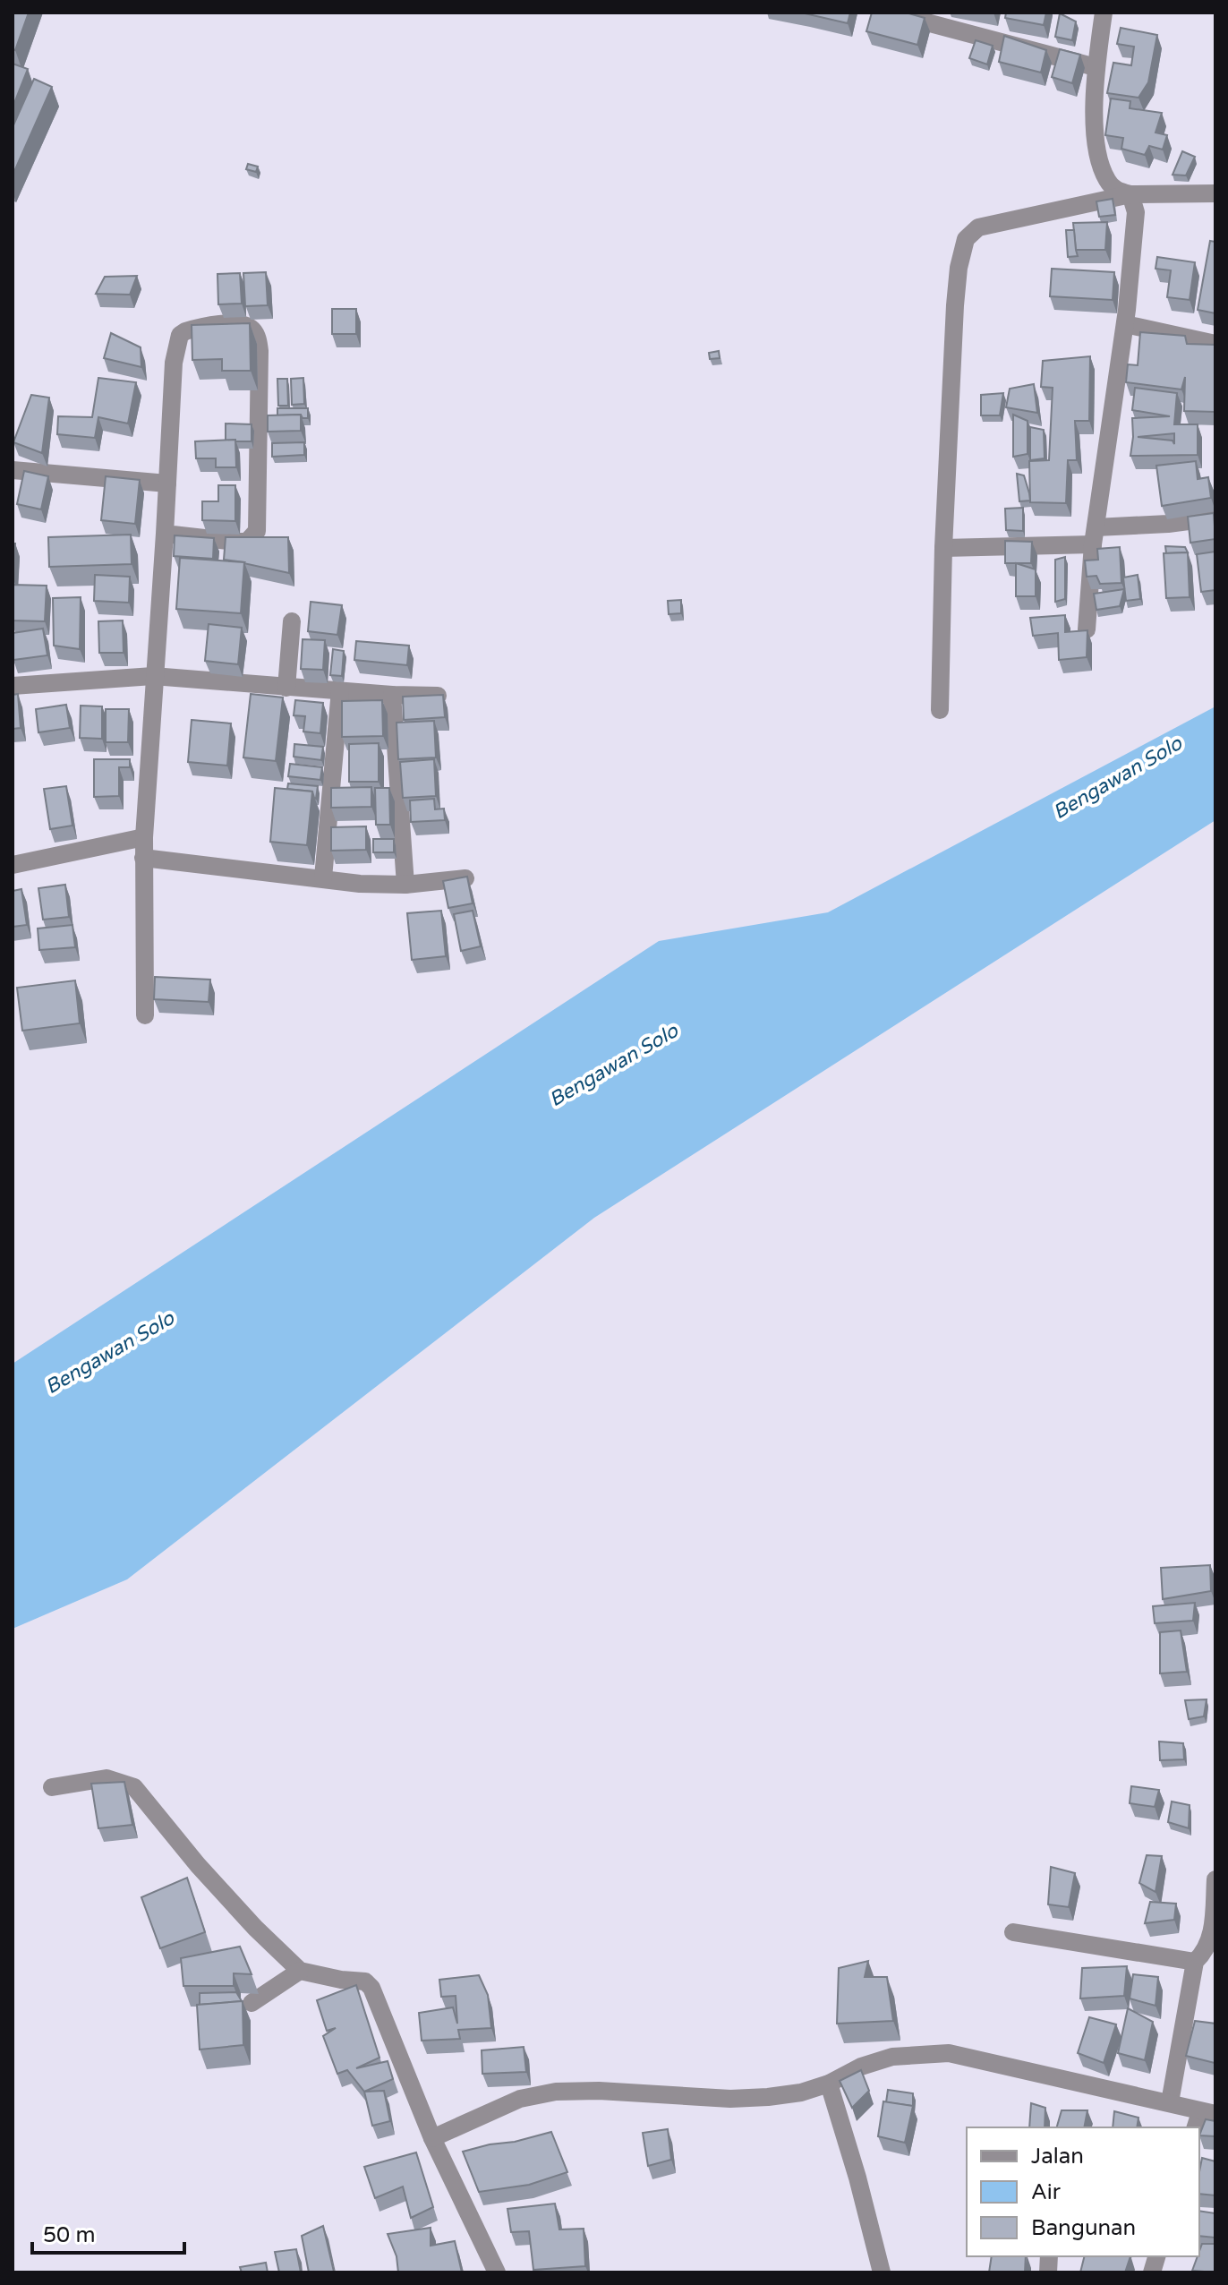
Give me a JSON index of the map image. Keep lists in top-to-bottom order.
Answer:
{
  "water": ["Bengawan Solo"],
  "legend": ["Jalan", "Air", "Bangunan"],
  "scale_bar": "50 m"
}
